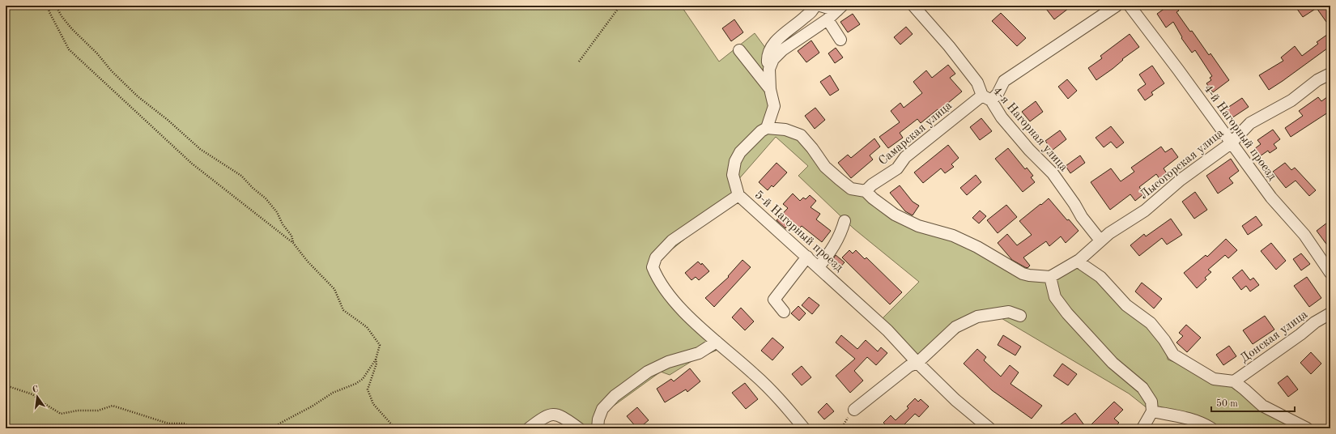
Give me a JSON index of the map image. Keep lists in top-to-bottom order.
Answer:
{
  "streets": {
    "street": [
      "4-я Нагорная улица",
      "4-й Нагорный проезд",
      "Самарская улица",
      "Лысогорская улица",
      "5-й Нагорный проезд",
      "Донская улица"
    ]
  },
  "crossings": [
    ["4-я Нагорная улица", "Самарская улица"],
    ["4-я Нагорная улица", "Лысогорская улица"],
    ["4-й Нагорный проезд", "Лысогорская улица"]
  ],
  "scale_bar": "50 m",
  "north": "top"
}
